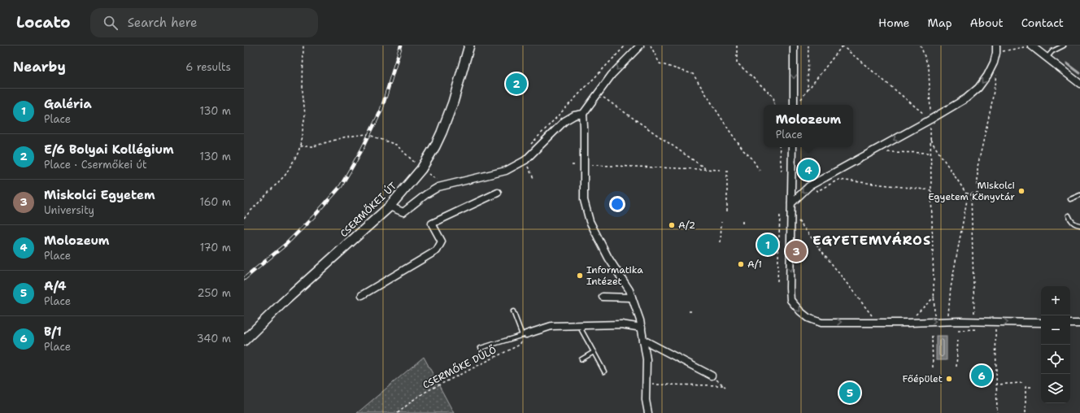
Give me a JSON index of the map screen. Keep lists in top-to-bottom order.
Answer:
{
  "streets": {
    "main road": ["CSERMŐKEI ÚT"],
    "path": ["CSERMŐKE DŰLŐ"]
  },
  "districts": ["EGYETEMVÁROS"],
  "places": [
    "Miskolci Egyetem Könyvtár",
    "A/2",
    "A/1",
    "Informatika Intézet",
    "Főépület"
  ],
  "page": {
    "header": "Locato",
    "search": "Search here",
    "nav": [
      "Home",
      "Map",
      "About",
      "Contact"
    ],
    "heading": ["Nearby", "6 results"],
    "pins": [
      "2",
      "4",
      "1",
      "3",
      "6",
      "5"
    ],
    "list": [
      {
        "mark": "1",
        "name": "Galéria",
        "note": "Place",
        "value": "130 m"
      },
      {
        "mark": "2",
        "name": "E/6 Bolyai Kollégium",
        "note": "Place · Csermőkei út",
        "value": "130 m"
      },
      {
        "mark": "3",
        "name": "Miskolci Egyetem",
        "note": "University",
        "value": "160 m"
      },
      {
        "mark": "4",
        "name": "Molozeum",
        "note": "Place",
        "value": "170 m"
      },
      {
        "mark": "5",
        "name": "A/4",
        "note": "Place",
        "value": "250 m"
      },
      {
        "mark": "6",
        "name": "B/1",
        "note": "Place",
        "value": "340 m"
      }
    ],
    "popup": ["Molozeum", "Place"],
    "map_buttons": ["+", "−"]
  }
}
